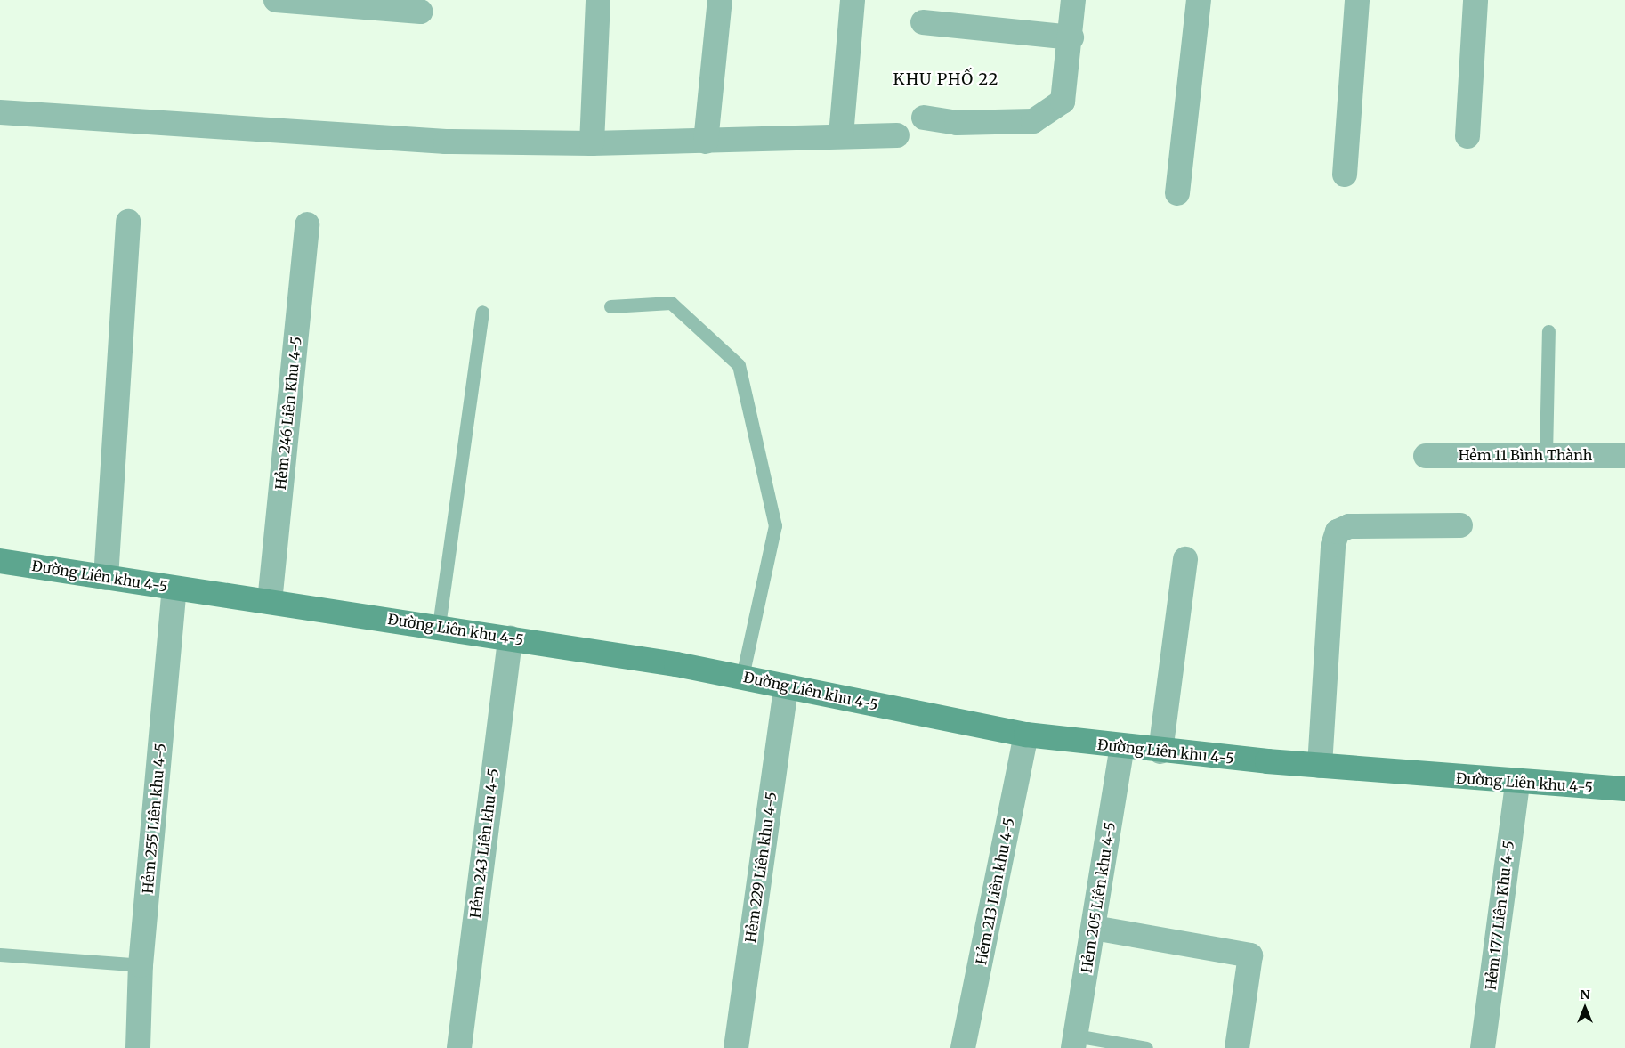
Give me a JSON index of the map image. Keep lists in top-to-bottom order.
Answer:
{
  "streets": {
    "street": [
      "Hẻm 246 Liên Khu 4-5",
      "Hẻm 11 Bình Thành",
      "Đường Liên khu 4-5",
      "Hẻm 255 Liên khu 4-5",
      "Hẻm 243 Liên khu 4-5",
      "Hẻm 229 Liên khu 4-5",
      "Hẻm 213 Liên khu 4-5",
      "Hẻm 205 Liên khu 4-5",
      "Hẻm 177 Liên Khu 4-5"
    ]
  },
  "crossings": [
    ["Hẻm 246 Liên Khu 4-5", "Đường Liên khu 4-5"],
    ["Đường Liên khu 4-5", "Hẻm 255 Liên khu 4-5"],
    ["Đường Liên khu 4-5", "Hẻm 243 Liên khu 4-5"],
    ["Đường Liên khu 4-5", "Hẻm 229 Liên khu 4-5"],
    ["Đường Liên khu 4-5", "Hẻm 213 Liên khu 4-5"],
    ["Đường Liên khu 4-5", "Hẻm 205 Liên khu 4-5"],
    ["Đường Liên khu 4-5", "Hẻm 177 Liên Khu 4-5"]
  ],
  "districts": ["KHU PHỐ 22"],
  "north": "top"
}
